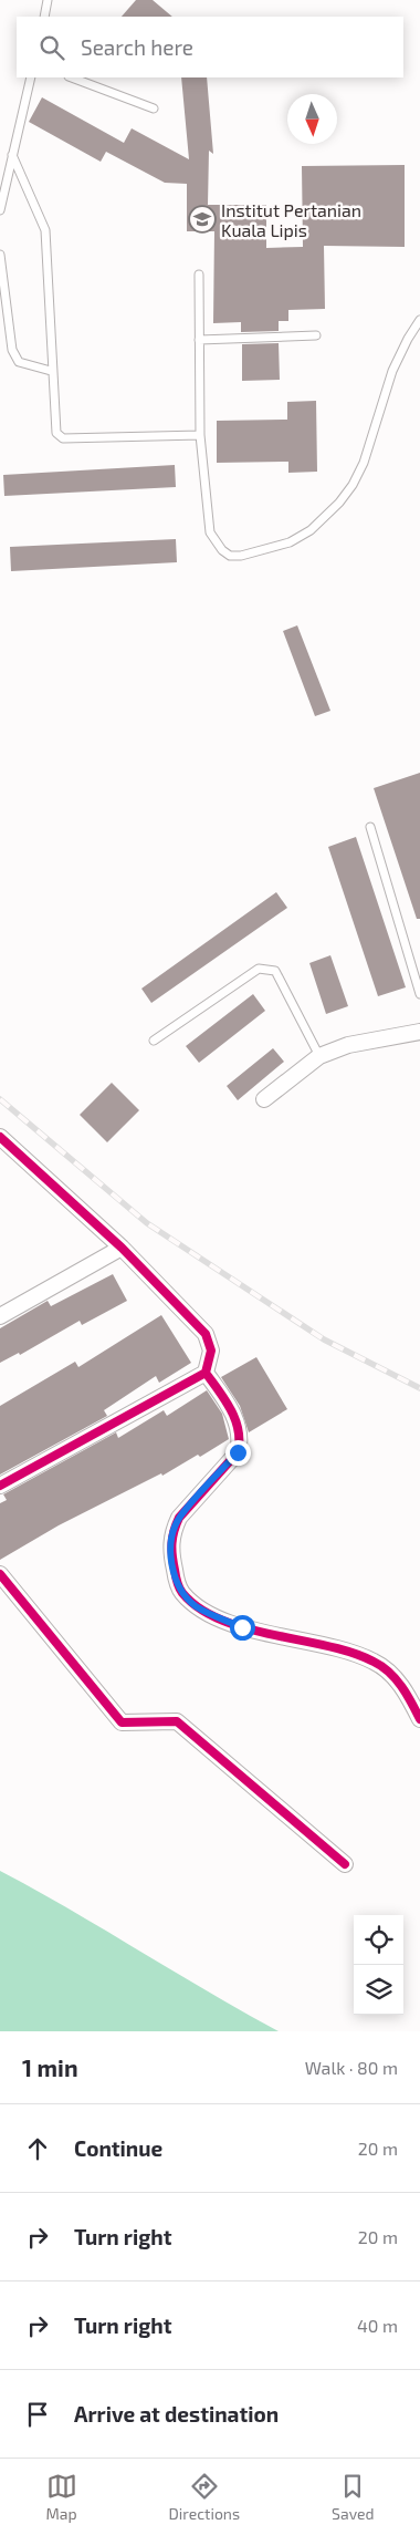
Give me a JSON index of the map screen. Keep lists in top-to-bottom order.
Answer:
{
  "places": {
    "school or university": ["Institut Pertanian Kuala Lipis"]
  },
  "north": "bottom",
  "page": {
    "search": "Search here",
    "heading": ["1 min", "Walk · 80 m"],
    "list": [
      ["Continue", "20 m"],
      ["Turn right", "20 m"],
      ["Turn right", "40 m"],
      "Arrive at destination"
    ],
    "nav": ["Map", "Directions", "Saved"]
  }
}
